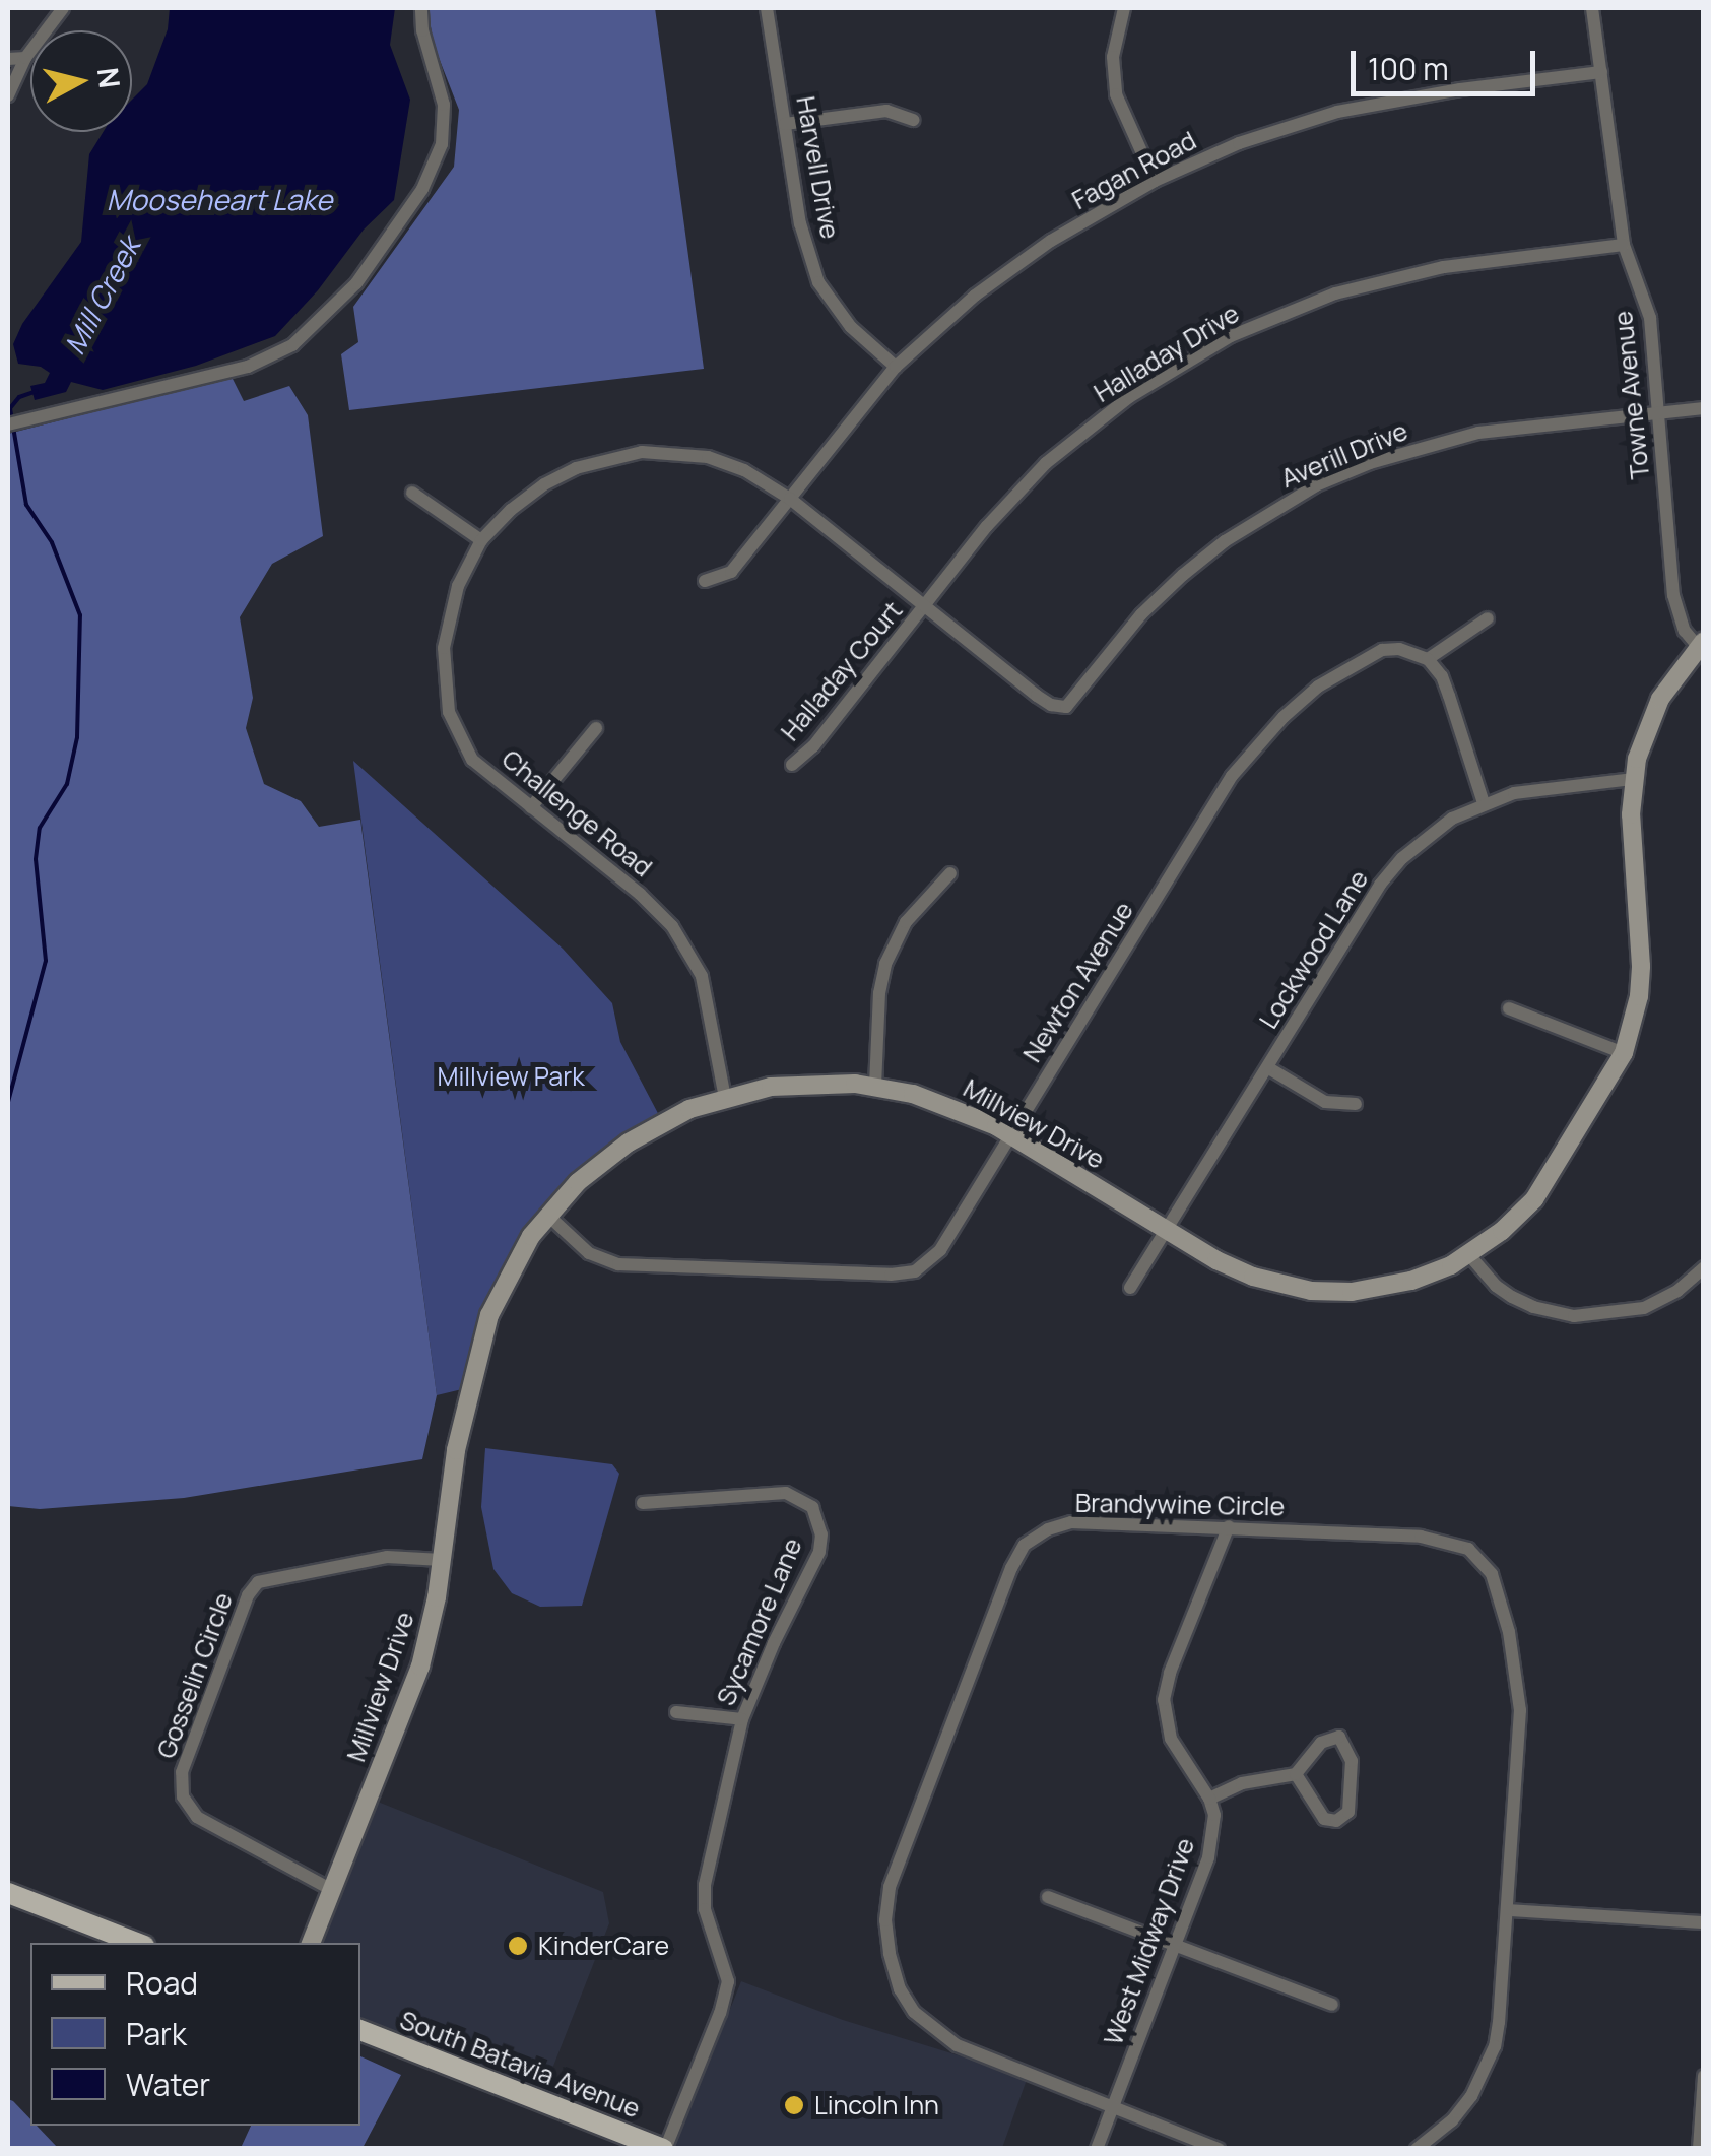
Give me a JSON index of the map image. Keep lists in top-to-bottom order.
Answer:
{
  "streets": {
    "main road": ["South Batavia Avenue"],
    "street": [
      "Harvell Drive",
      "Fagan Road",
      "Halladay Drive",
      "Towne Avenue",
      "Averill Drive",
      "Halladay Court",
      "Challenge Road",
      "Lockwood Lane",
      "Newton Avenue",
      "Millview Drive",
      "Brandywine Circle",
      "Sycamore Lane",
      "Gosselin Circle",
      "West Midway Drive"
    ]
  },
  "crossings": [
    ["Harvell Drive", "Fagan Road"],
    ["Fagan Road", "Towne Avenue"],
    ["Fagan Road", "Challenge Road"],
    ["Halladay Drive", "Towne Avenue"],
    ["Halladay Drive", "Halladay Court"],
    ["Halladay Drive", "Challenge Road"],
    ["Towne Avenue", "Averill Drive"],
    ["Towne Avenue", "Millview Drive"],
    ["Averill Drive", "Challenge Road"],
    ["Halladay Court", "Challenge Road"],
    ["Challenge Road", "Millview Drive"],
    ["Lockwood Lane", "Millview Drive"],
    ["Newton Avenue", "Millview Drive"],
    ["Millview Drive", "Gosselin Circle"],
    ["Brandywine Circle", "West Midway Drive"],
    ["Sycamore Lane", "South Batavia Avenue"]
  ],
  "water": ["Mooseheart Lake", "Mill Creek"],
  "parks": ["Millview Park"],
  "places": ["KinderCare", "Lincoln Inn"],
  "legend": ["Road", "Park", "Water"],
  "scale_bar": "100 m",
  "north": "right"
}
